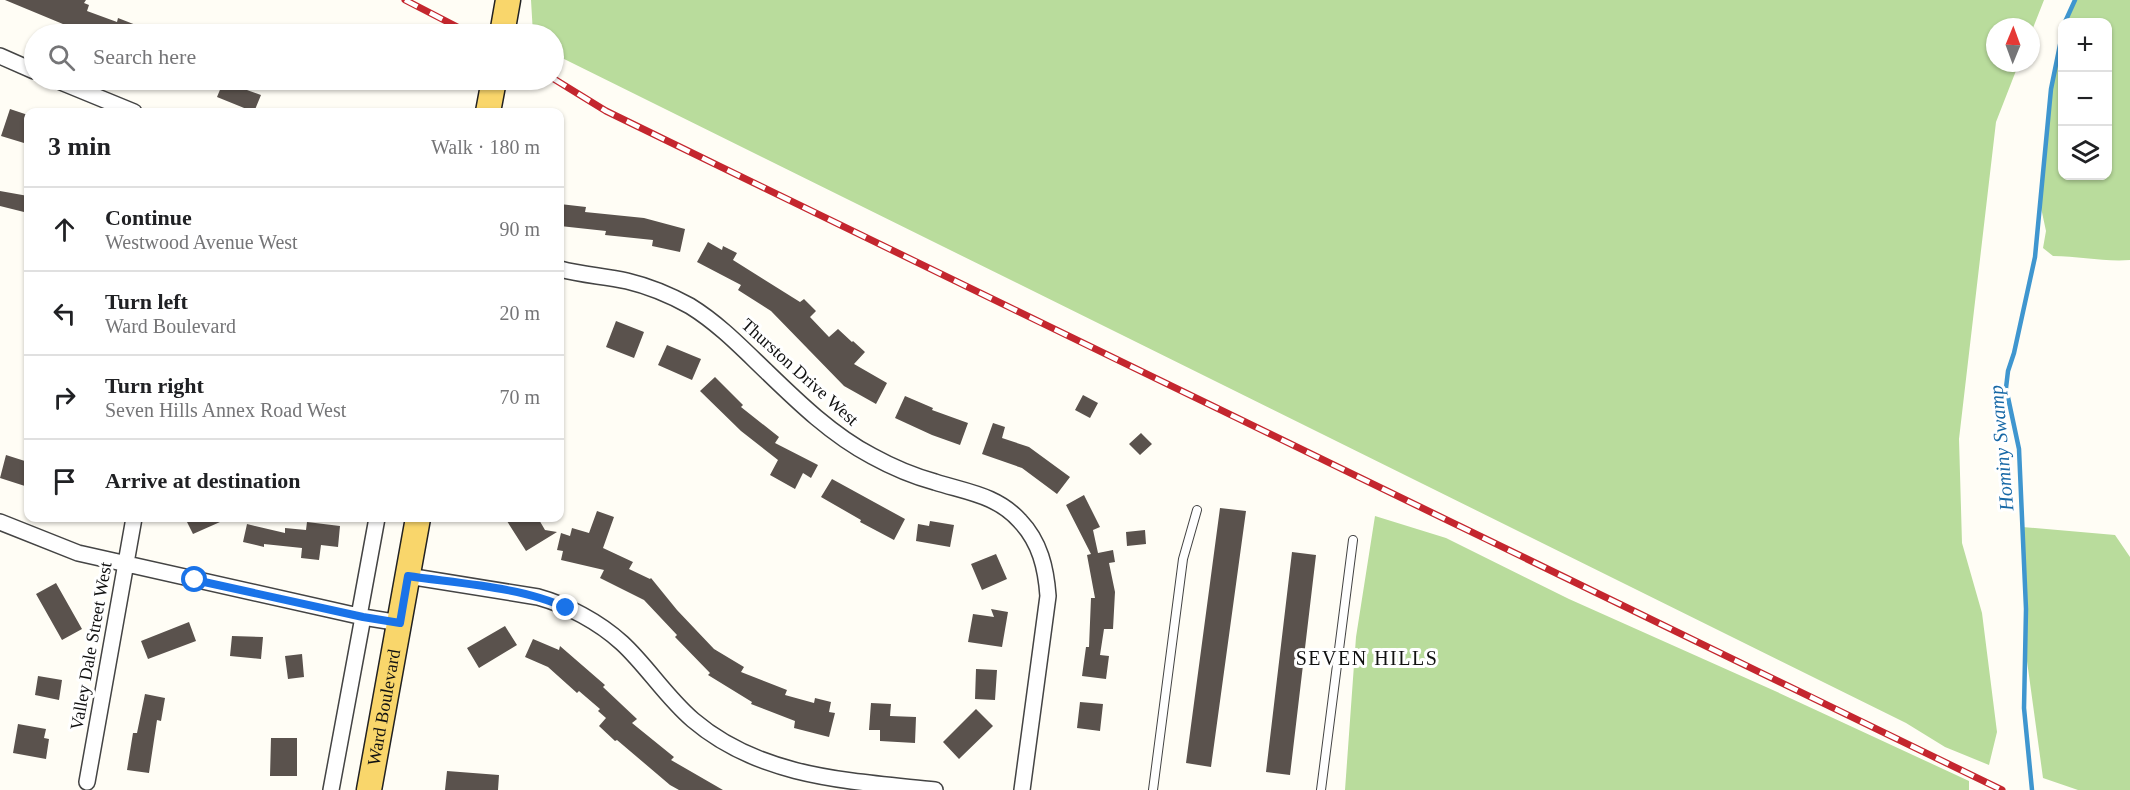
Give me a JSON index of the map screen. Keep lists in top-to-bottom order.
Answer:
{
  "streets": {
    "main road": ["Ward Boulevard"],
    "street": ["Thurston Drive West", "Valley Dale Street West"]
  },
  "districts": ["SEVEN HILLS"],
  "water": ["Hominy Swamp"],
  "north": "top",
  "page": {
    "map_buttons": ["+", "−"],
    "search": "Search here",
    "heading": ["3 min", "Walk · 180 m"],
    "list": [
      ["Continue", "Westwood Avenue West", "90 m"],
      ["Turn left", "Ward Boulevard", "20 m"],
      ["Turn right", "Seven Hills Annex Road West", "70 m"],
      "Arrive at destination"
    ]
  }
}
